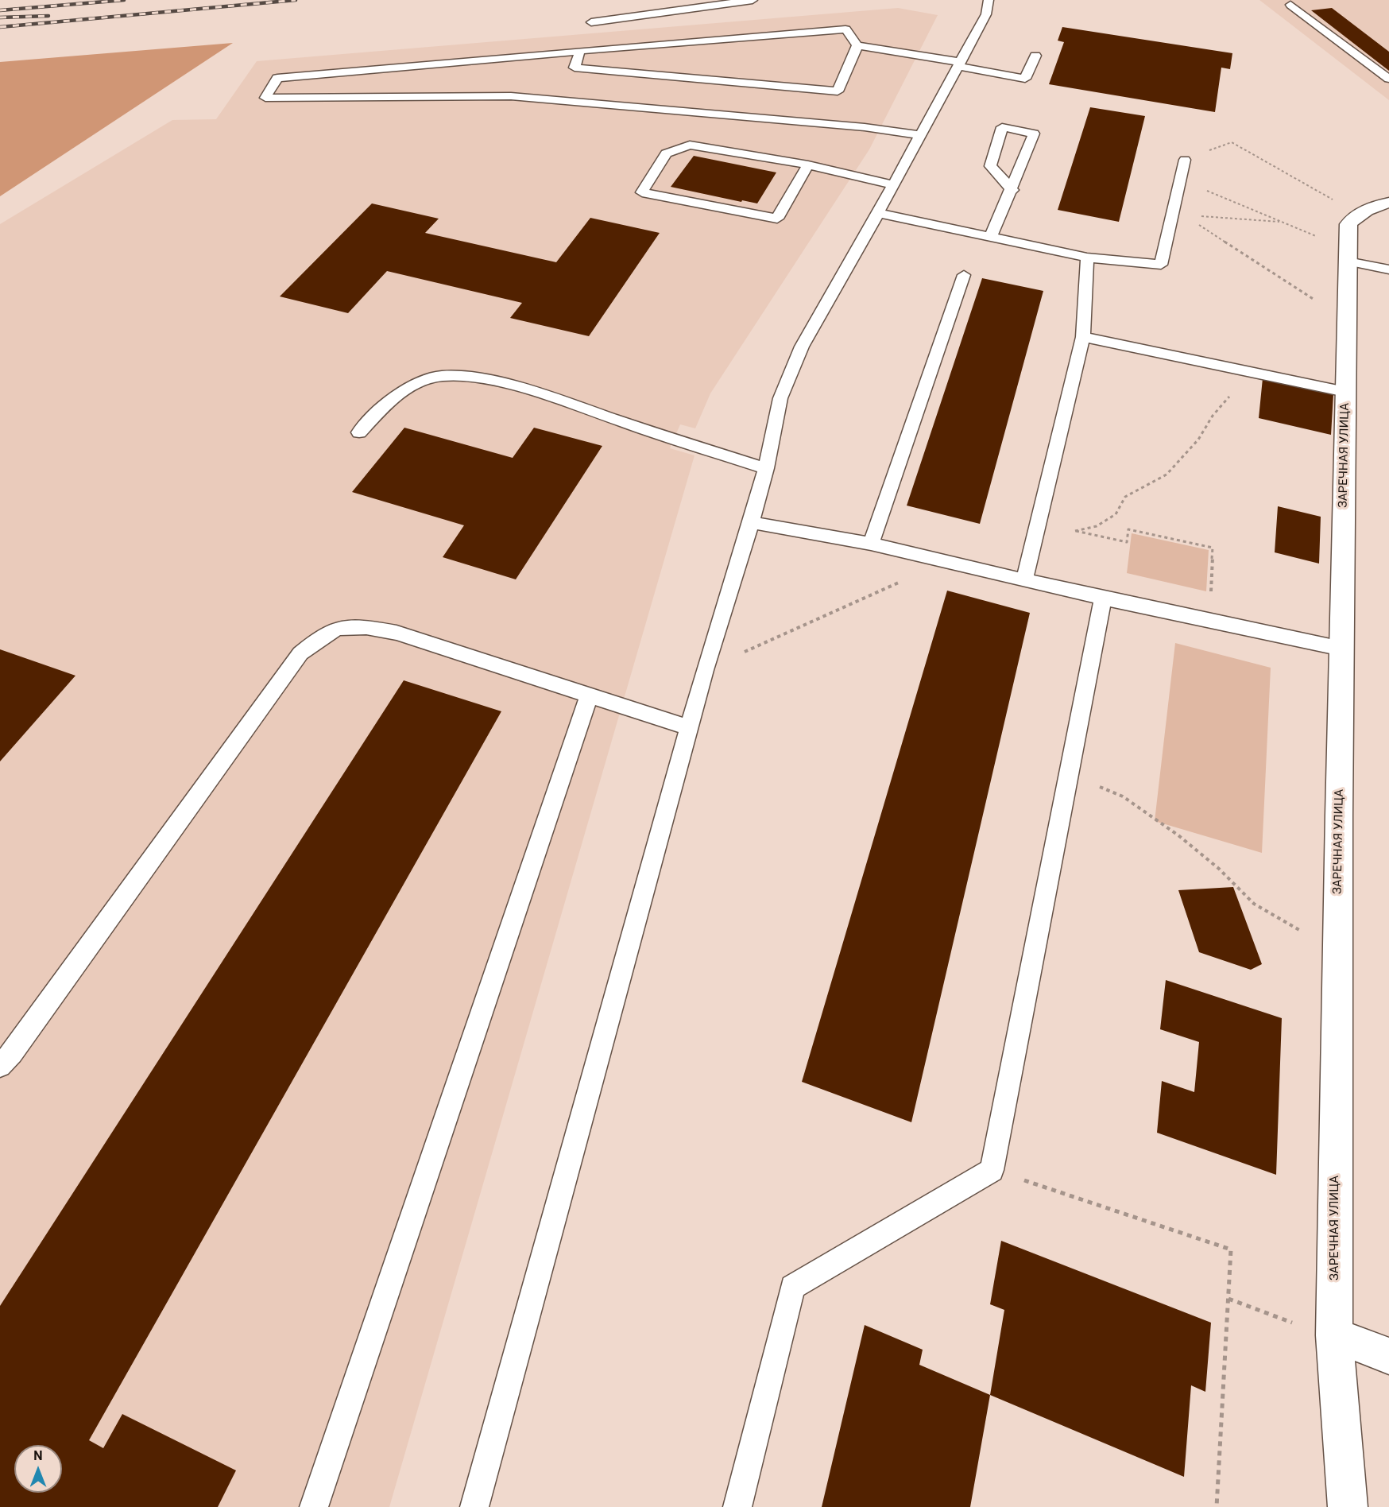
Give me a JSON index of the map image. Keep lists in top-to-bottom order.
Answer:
{
  "streets": {
    "street": ["ЗАРЕЧНАЯ УЛИЦА"]
  },
  "north": "top"
}
